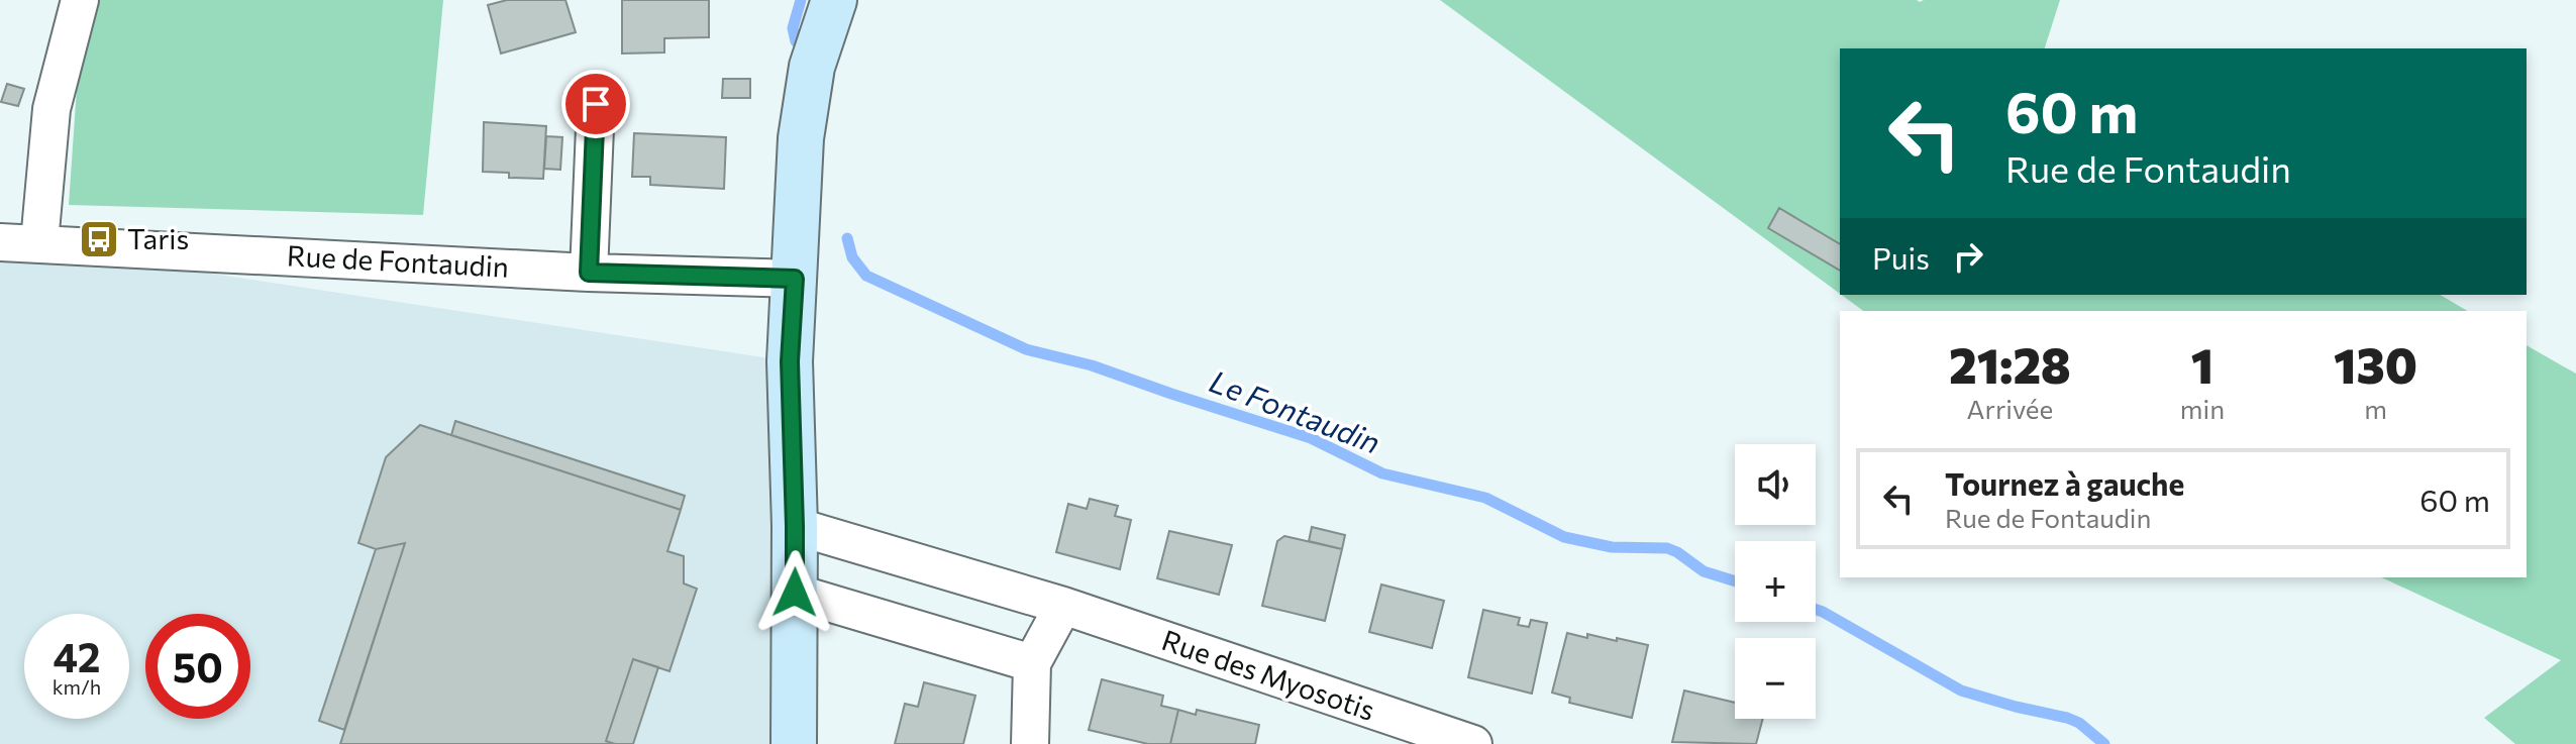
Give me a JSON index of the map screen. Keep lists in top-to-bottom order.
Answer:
{
  "streets": {
    "street": ["Rue de Fontaudin", "Rue des Myosotis"]
  },
  "water": ["Le Fontaudin"],
  "places": {
    "bus stop": ["Taris"]
  },
  "page": {
    "turn": ["60 m", "Rue de Fontaudin"],
    "then": "Puis",
    "eta": [
      "21:28",
      "Arrivée",
      "1",
      "min",
      "130",
      "m"
    ],
    "map_buttons": ["+", "−"],
    "list": [
      {
        "name": "Tournez à gauche",
        "note": "Rue de Fontaudin",
        "value": "60 m"
      }
    ],
    "speed": "42 km/h",
    "limit": "50"
  }
}
